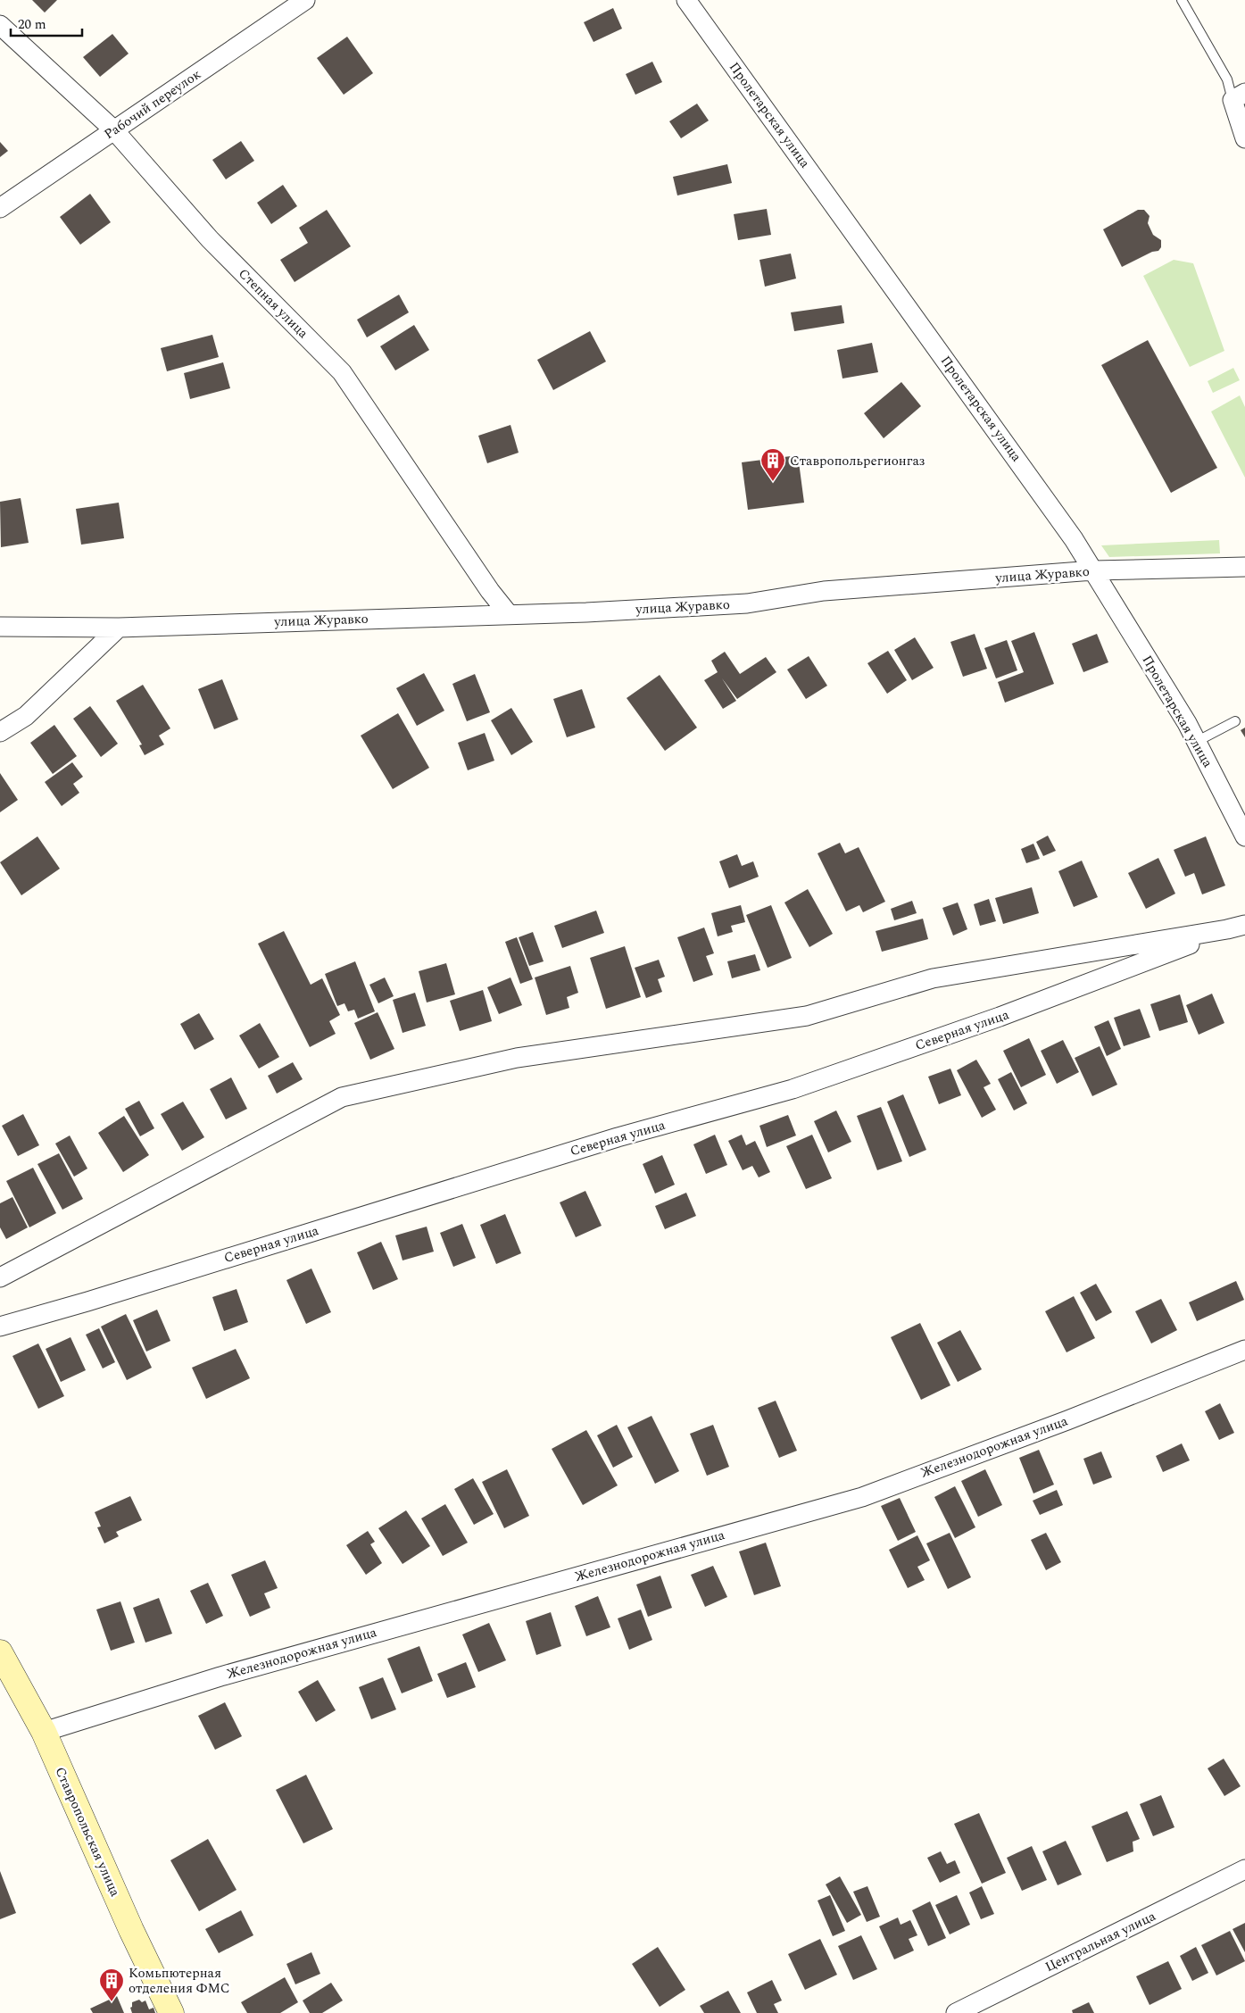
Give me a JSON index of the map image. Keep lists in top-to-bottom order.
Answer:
{
  "streets": {
    "street": [
      "Рабочий переулок",
      "Пролетарская улица",
      "Степная улица",
      "улица Журавко",
      "Северная улица",
      "Железнодорожная улица",
      "Ставропольская улица",
      "Центральная улица"
    ]
  },
  "crossings": [
    ["Рабочий переулок", "Степная улица"],
    ["Пролетарская улица", "улица Журавко"],
    ["Степная улица", "улица Журавко"],
    ["Железнодорожная улица", "Ставропольская улица"]
  ],
  "places": {
    "building": ["Ставропольрегионгаз", "Комьпютерная отделения ФМС"]
  },
  "scale_bar": "20 m"
}
